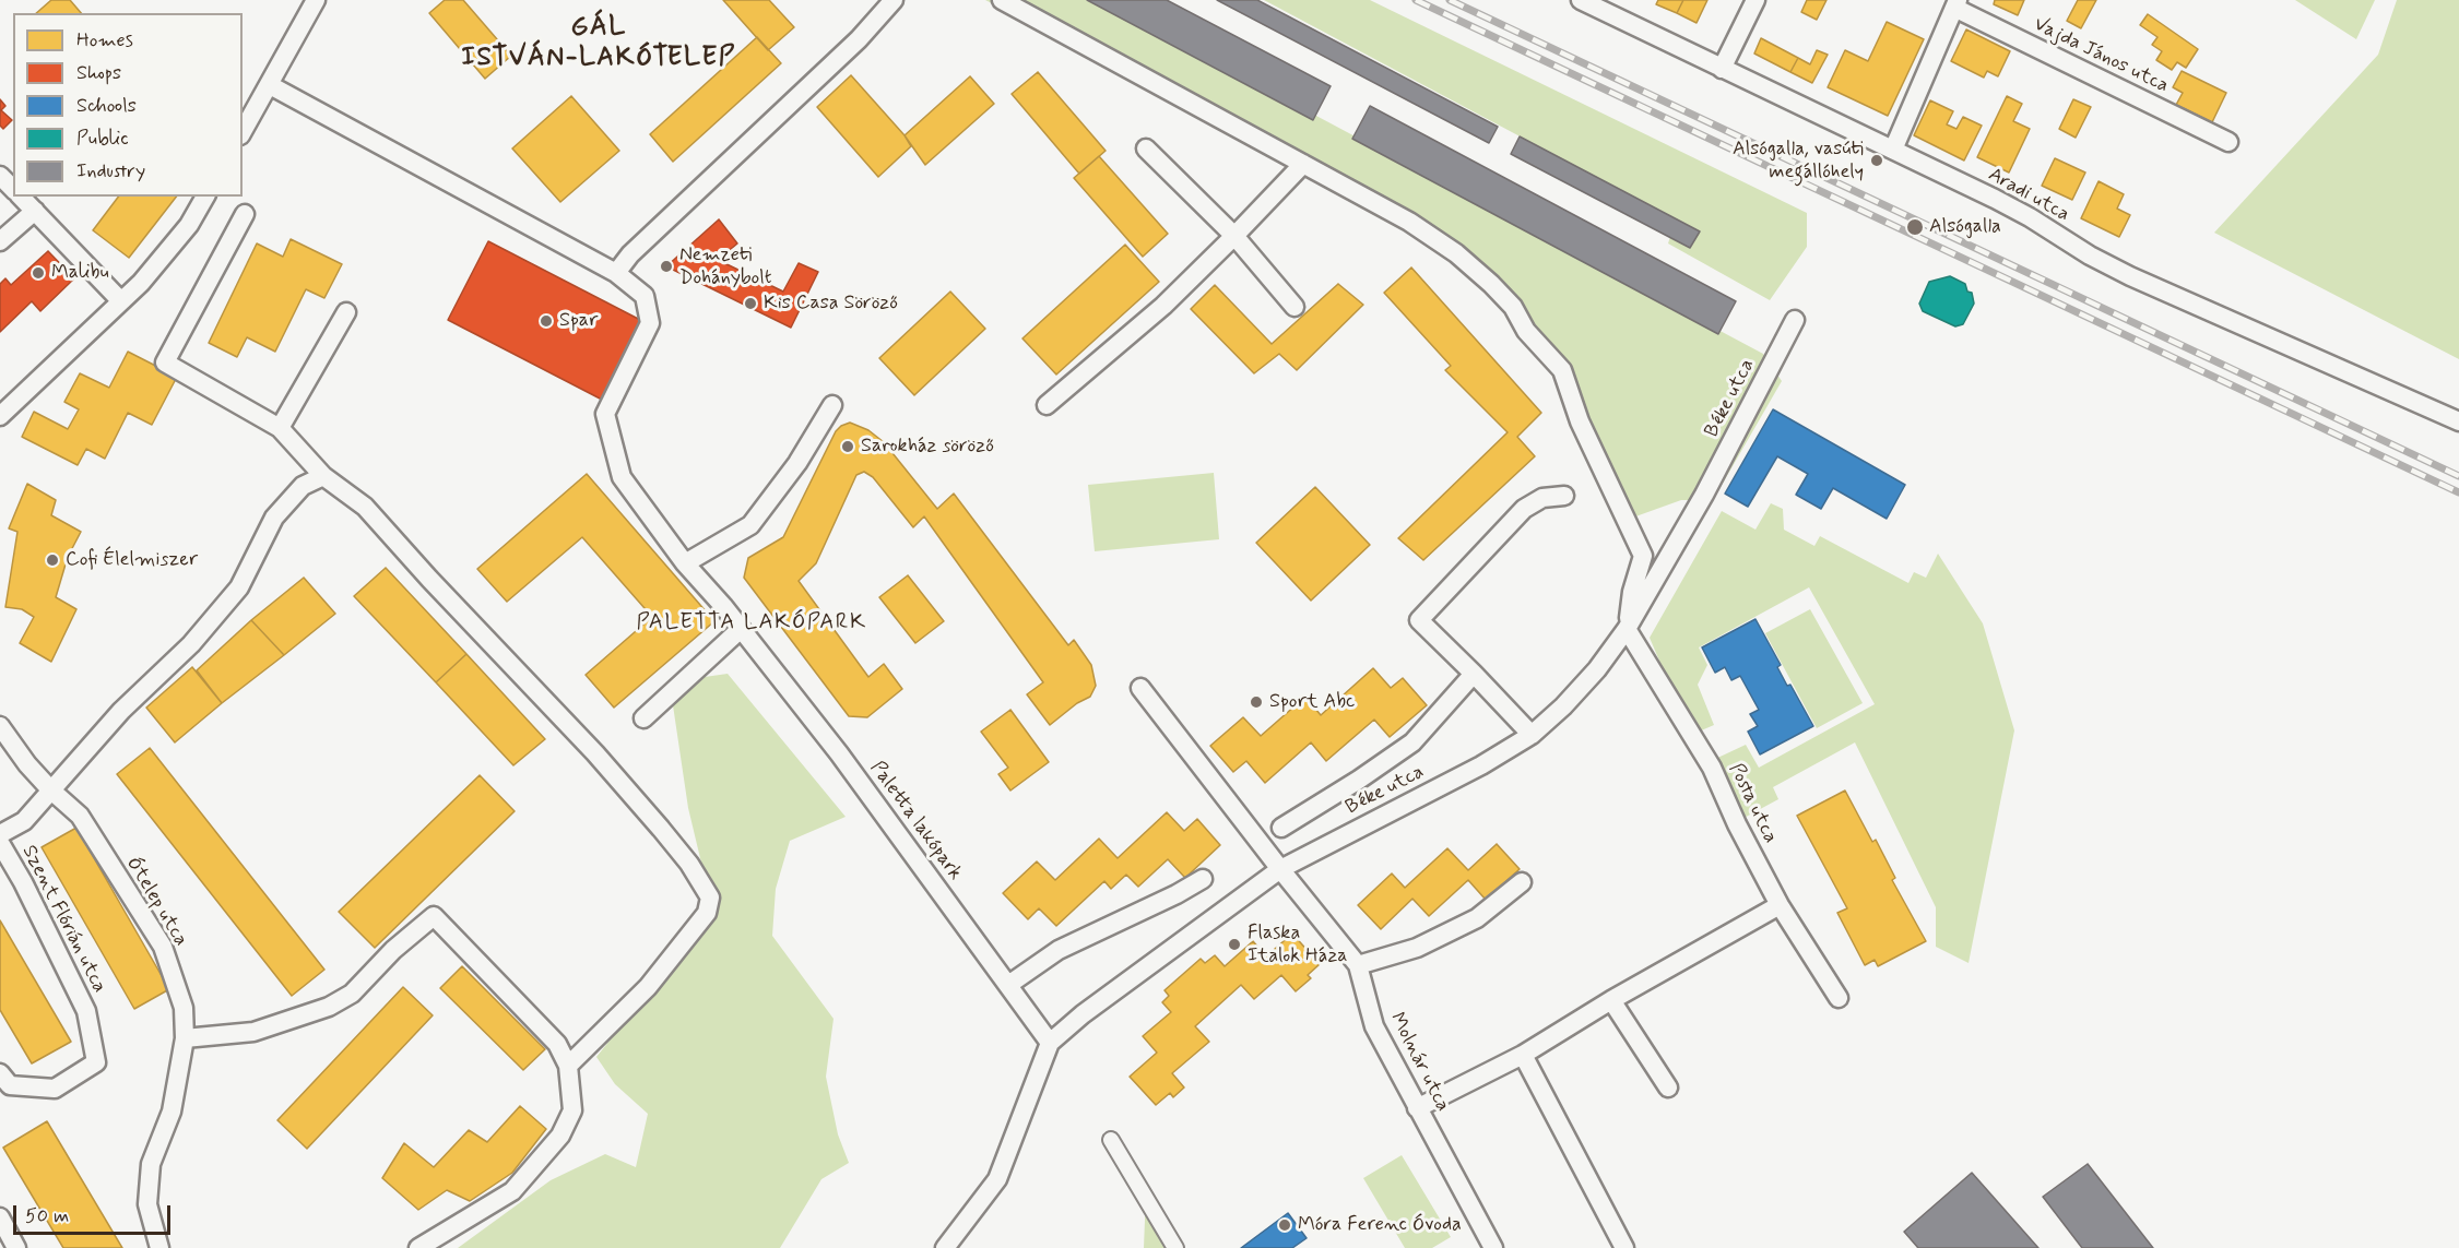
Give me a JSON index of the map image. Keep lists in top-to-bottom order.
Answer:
{
  "streets": {
    "street": [
      "Vajda János utca",
      "Aradi utca",
      "Béke utca",
      "Posta utca",
      "Paletta lakópark",
      "Ótelep utca",
      "Szent Flórián utca",
      "Molnár utca"
    ]
  },
  "crossings": [
    ["Vajda János utca", "Aradi utca"],
    ["Béke utca", "Posta utca"],
    ["Béke utca", "Paletta lakópark"],
    ["Béke utca", "Molnár utca"],
    ["Ótelep utca", "Szent Flórián utca"]
  ],
  "districts": ["GÁL ISTVÁN-LAKÓTELEP", "PALETTA LAKÓPARK"],
  "places": [
    "Alsógalla, vasúti megállóhely",
    "Alsógalla",
    "Nemzeti Dohánybolt",
    "Malibu",
    "Kis Casa Söröző",
    "Spar",
    "Sarokház söröző",
    "Cofi Élelmiszer",
    "Sport Abc",
    "Flaska Italok Háza",
    "Móra Ferenc Óvoda"
  ],
  "legend": [
    "Homes",
    "Shops",
    "Schools",
    "Public",
    "Industry"
  ],
  "scale_bar": "50 m"
}
